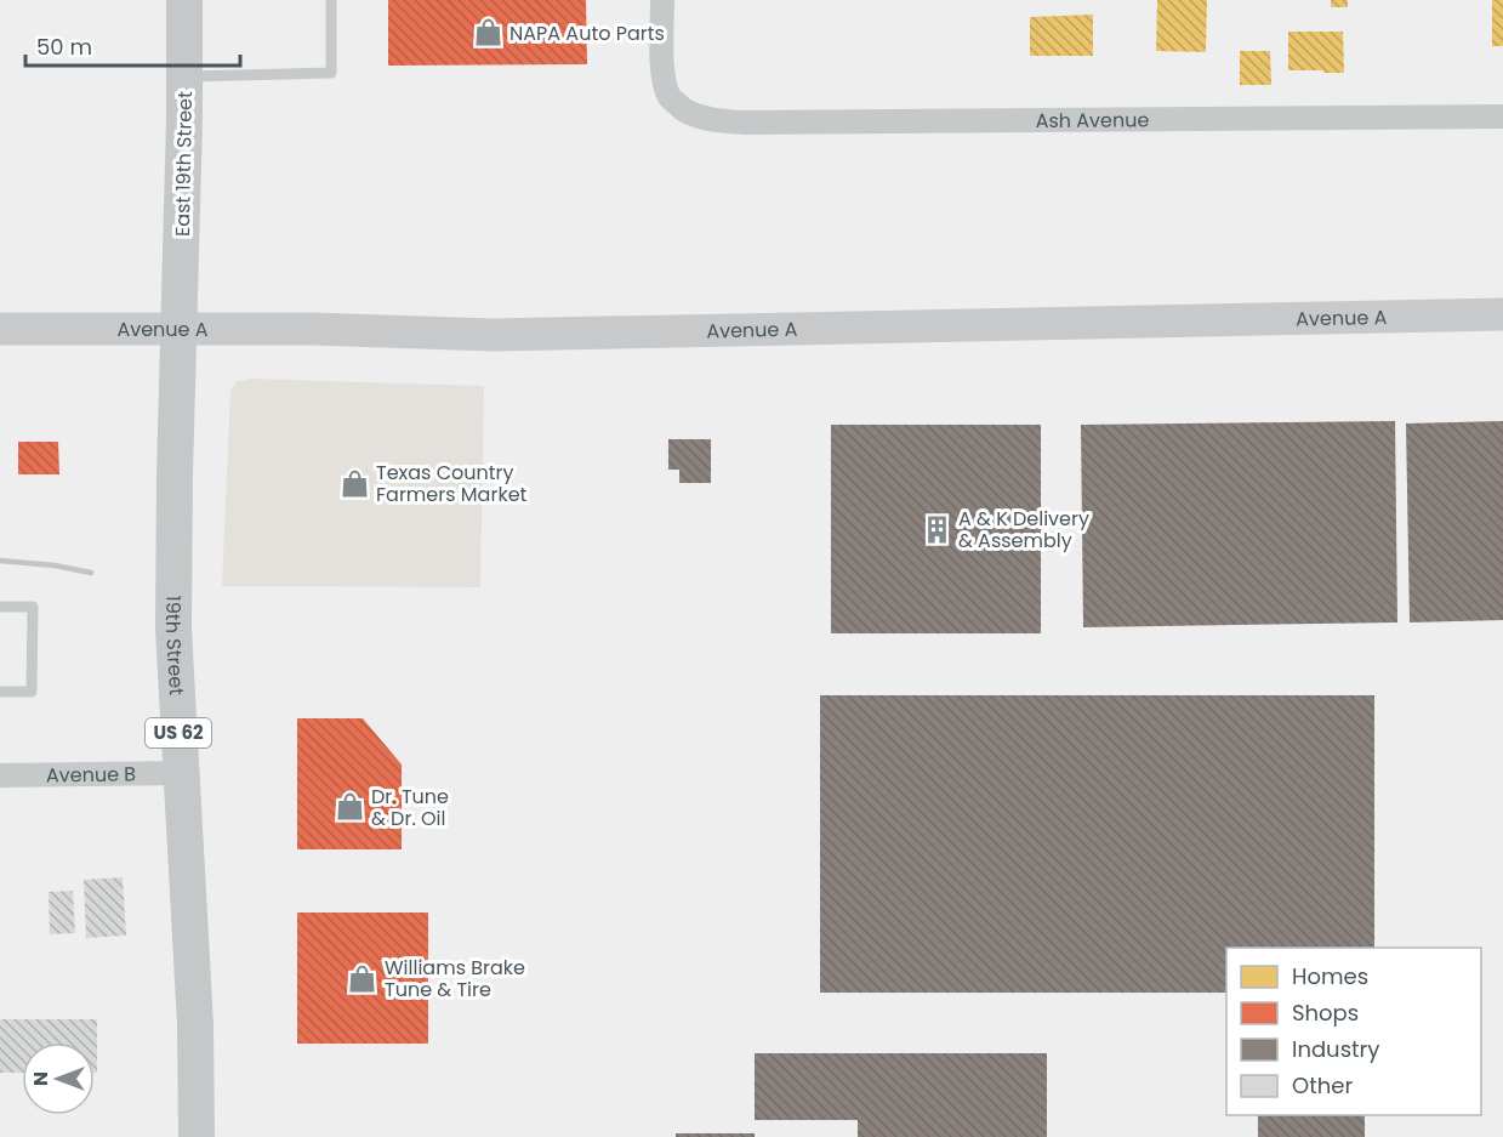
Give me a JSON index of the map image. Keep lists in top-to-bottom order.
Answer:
{
  "streets": {
    "main road": [
      "East 19th Street",
      "Avenue A",
      "19th Street",
      "US 62"
    ],
    "street": ["Ash Avenue", "Avenue B"]
  },
  "crossings": [
    ["East 19th Street", "Avenue A"],
    ["East 19th Street", "19th Street"],
    ["Avenue A", "19th Street"],
    ["19th Street", "Avenue B"]
  ],
  "places": {
    "shop": [
      "NAPA Auto Parts",
      "Texas Country Farmers Market",
      "Dr. Tune & Dr. Oil",
      "Williams Brake Tune & Tire"
    ],
    "building": ["A & K Delivery & Assembly"]
  },
  "legend": [
    "Homes",
    "Shops",
    "Industry",
    "Other"
  ],
  "scale_bar": "50 m",
  "north": "left"
}
